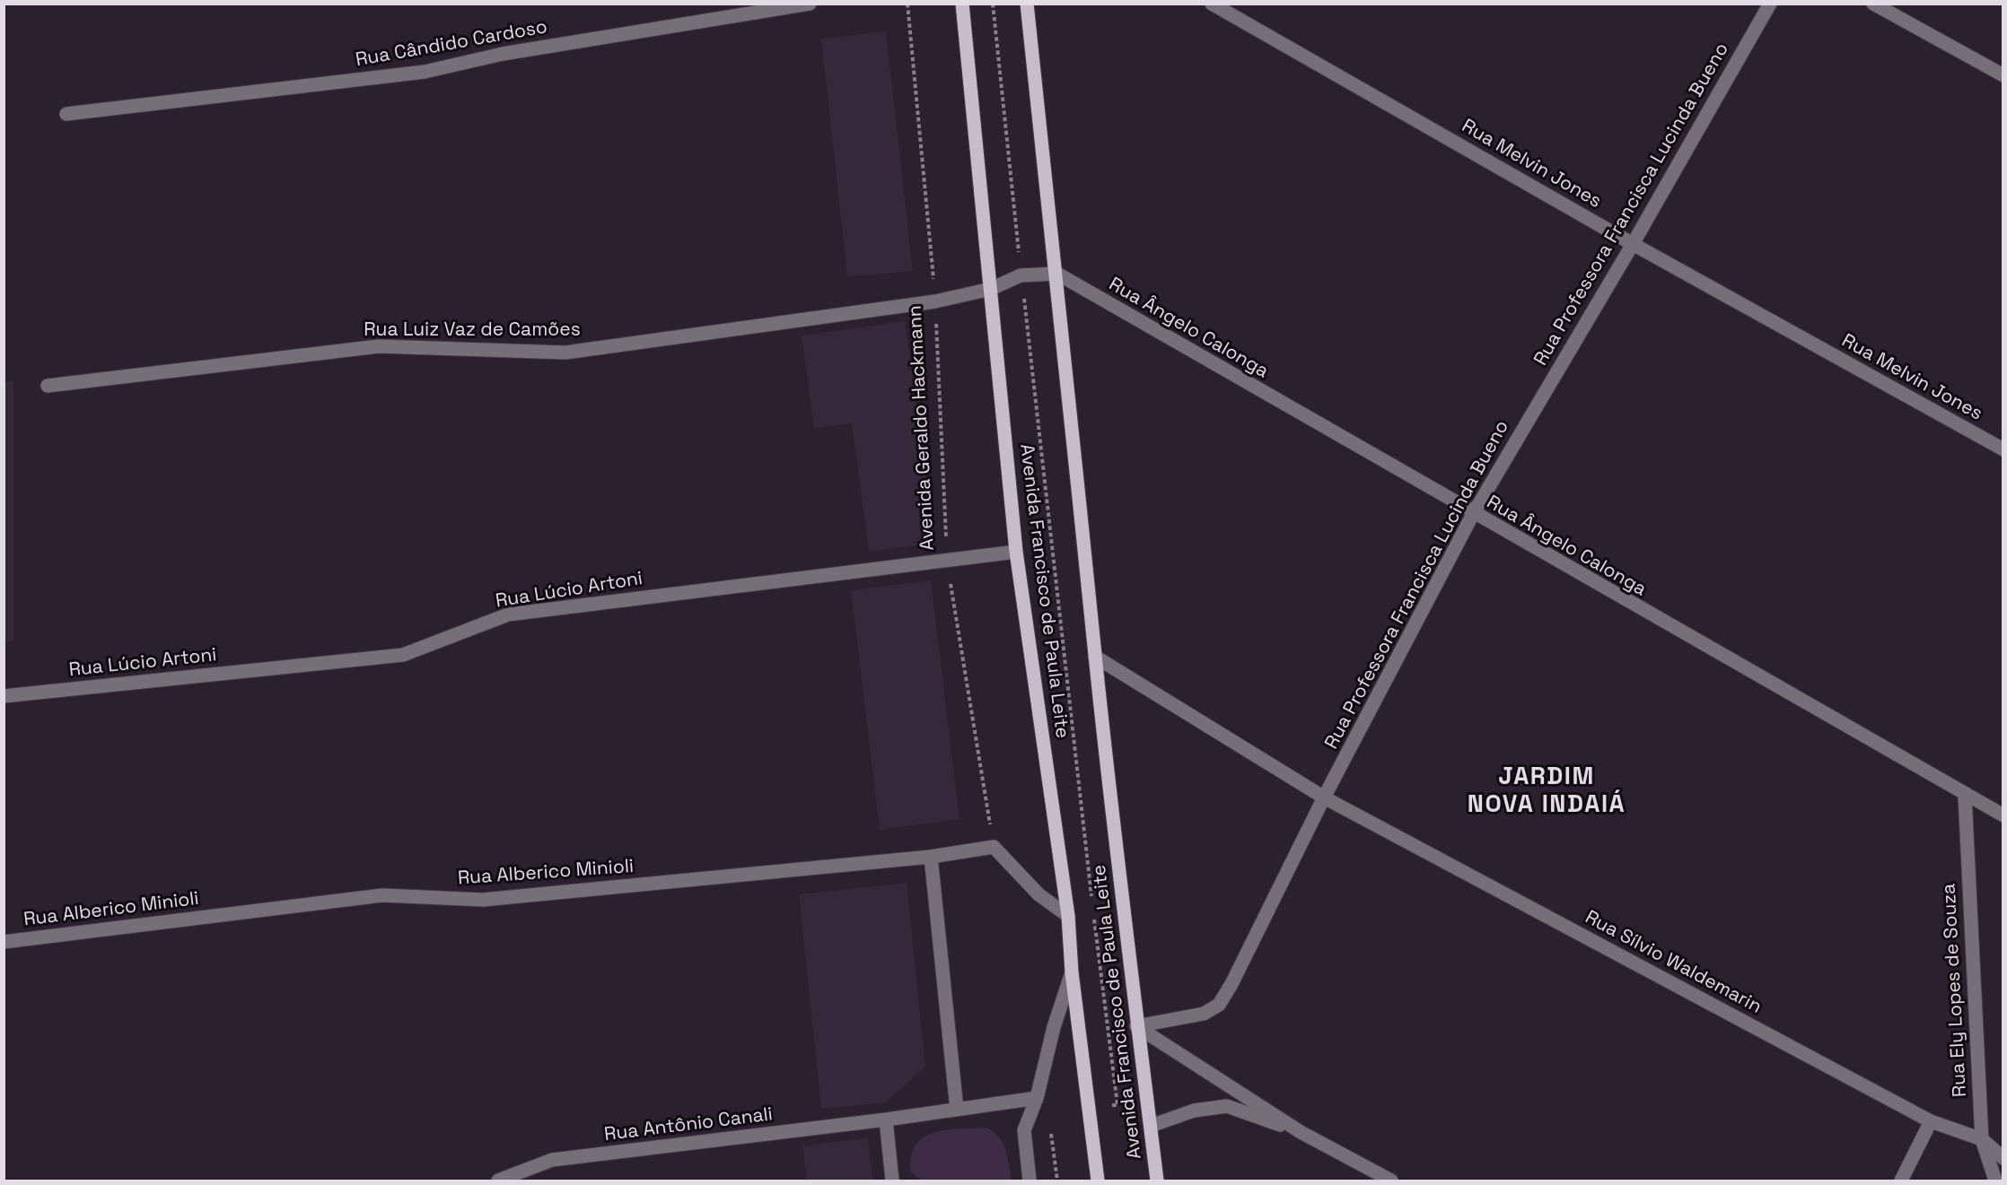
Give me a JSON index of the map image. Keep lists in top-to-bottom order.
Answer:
{
  "streets": {
    "main road": ["Avenida Francisco de Paula Leite"],
    "street": [
      "Rua Cândido Cardoso",
      "Rua Melvin Jones",
      "Rua Professora Francisca Lucinda Bueno",
      "Rua Ângelo Calonga",
      "Rua Luiz Vaz de Camões",
      "Rua Lúcio Artoni",
      "Rua Alberico Minioli",
      "Rua Sílvio Waldemarin",
      "Rua Ely Lopes de Souza",
      "Rua Antônio Canali"
    ],
    "path": ["Avenida Geraldo Hackmann"]
  },
  "crossings": [
    ["Rua Melvin Jones", "Rua Professora Francisca Lucinda Bueno"],
    ["Rua Professora Francisca Lucinda Bueno", "Rua Ângelo Calonga"],
    ["Rua Professora Francisca Lucinda Bueno", "Avenida Francisco de Paula Leite"],
    ["Rua Professora Francisca Lucinda Bueno", "Rua Sílvio Waldemarin"],
    ["Rua Ângelo Calonga", "Rua Luiz Vaz de Camões"],
    ["Rua Ângelo Calonga", "Avenida Francisco de Paula Leite"],
    ["Rua Ângelo Calonga", "Rua Ely Lopes de Souza"],
    ["Rua Luiz Vaz de Camões", "Avenida Geraldo Hackmann"],
    ["Rua Luiz Vaz de Camões", "Avenida Francisco de Paula Leite"],
    ["Avenida Geraldo Hackmann", "Rua Lúcio Artoni"],
    ["Avenida Geraldo Hackmann", "Rua Alberico Minioli"],
    ["Rua Lúcio Artoni", "Avenida Francisco de Paula Leite"],
    ["Avenida Francisco de Paula Leite", "Rua Sílvio Waldemarin"],
    ["Rua Sílvio Waldemarin", "Rua Ely Lopes de Souza"]
  ],
  "districts": ["JARDIM NOVA INDAIÁ"]
}
